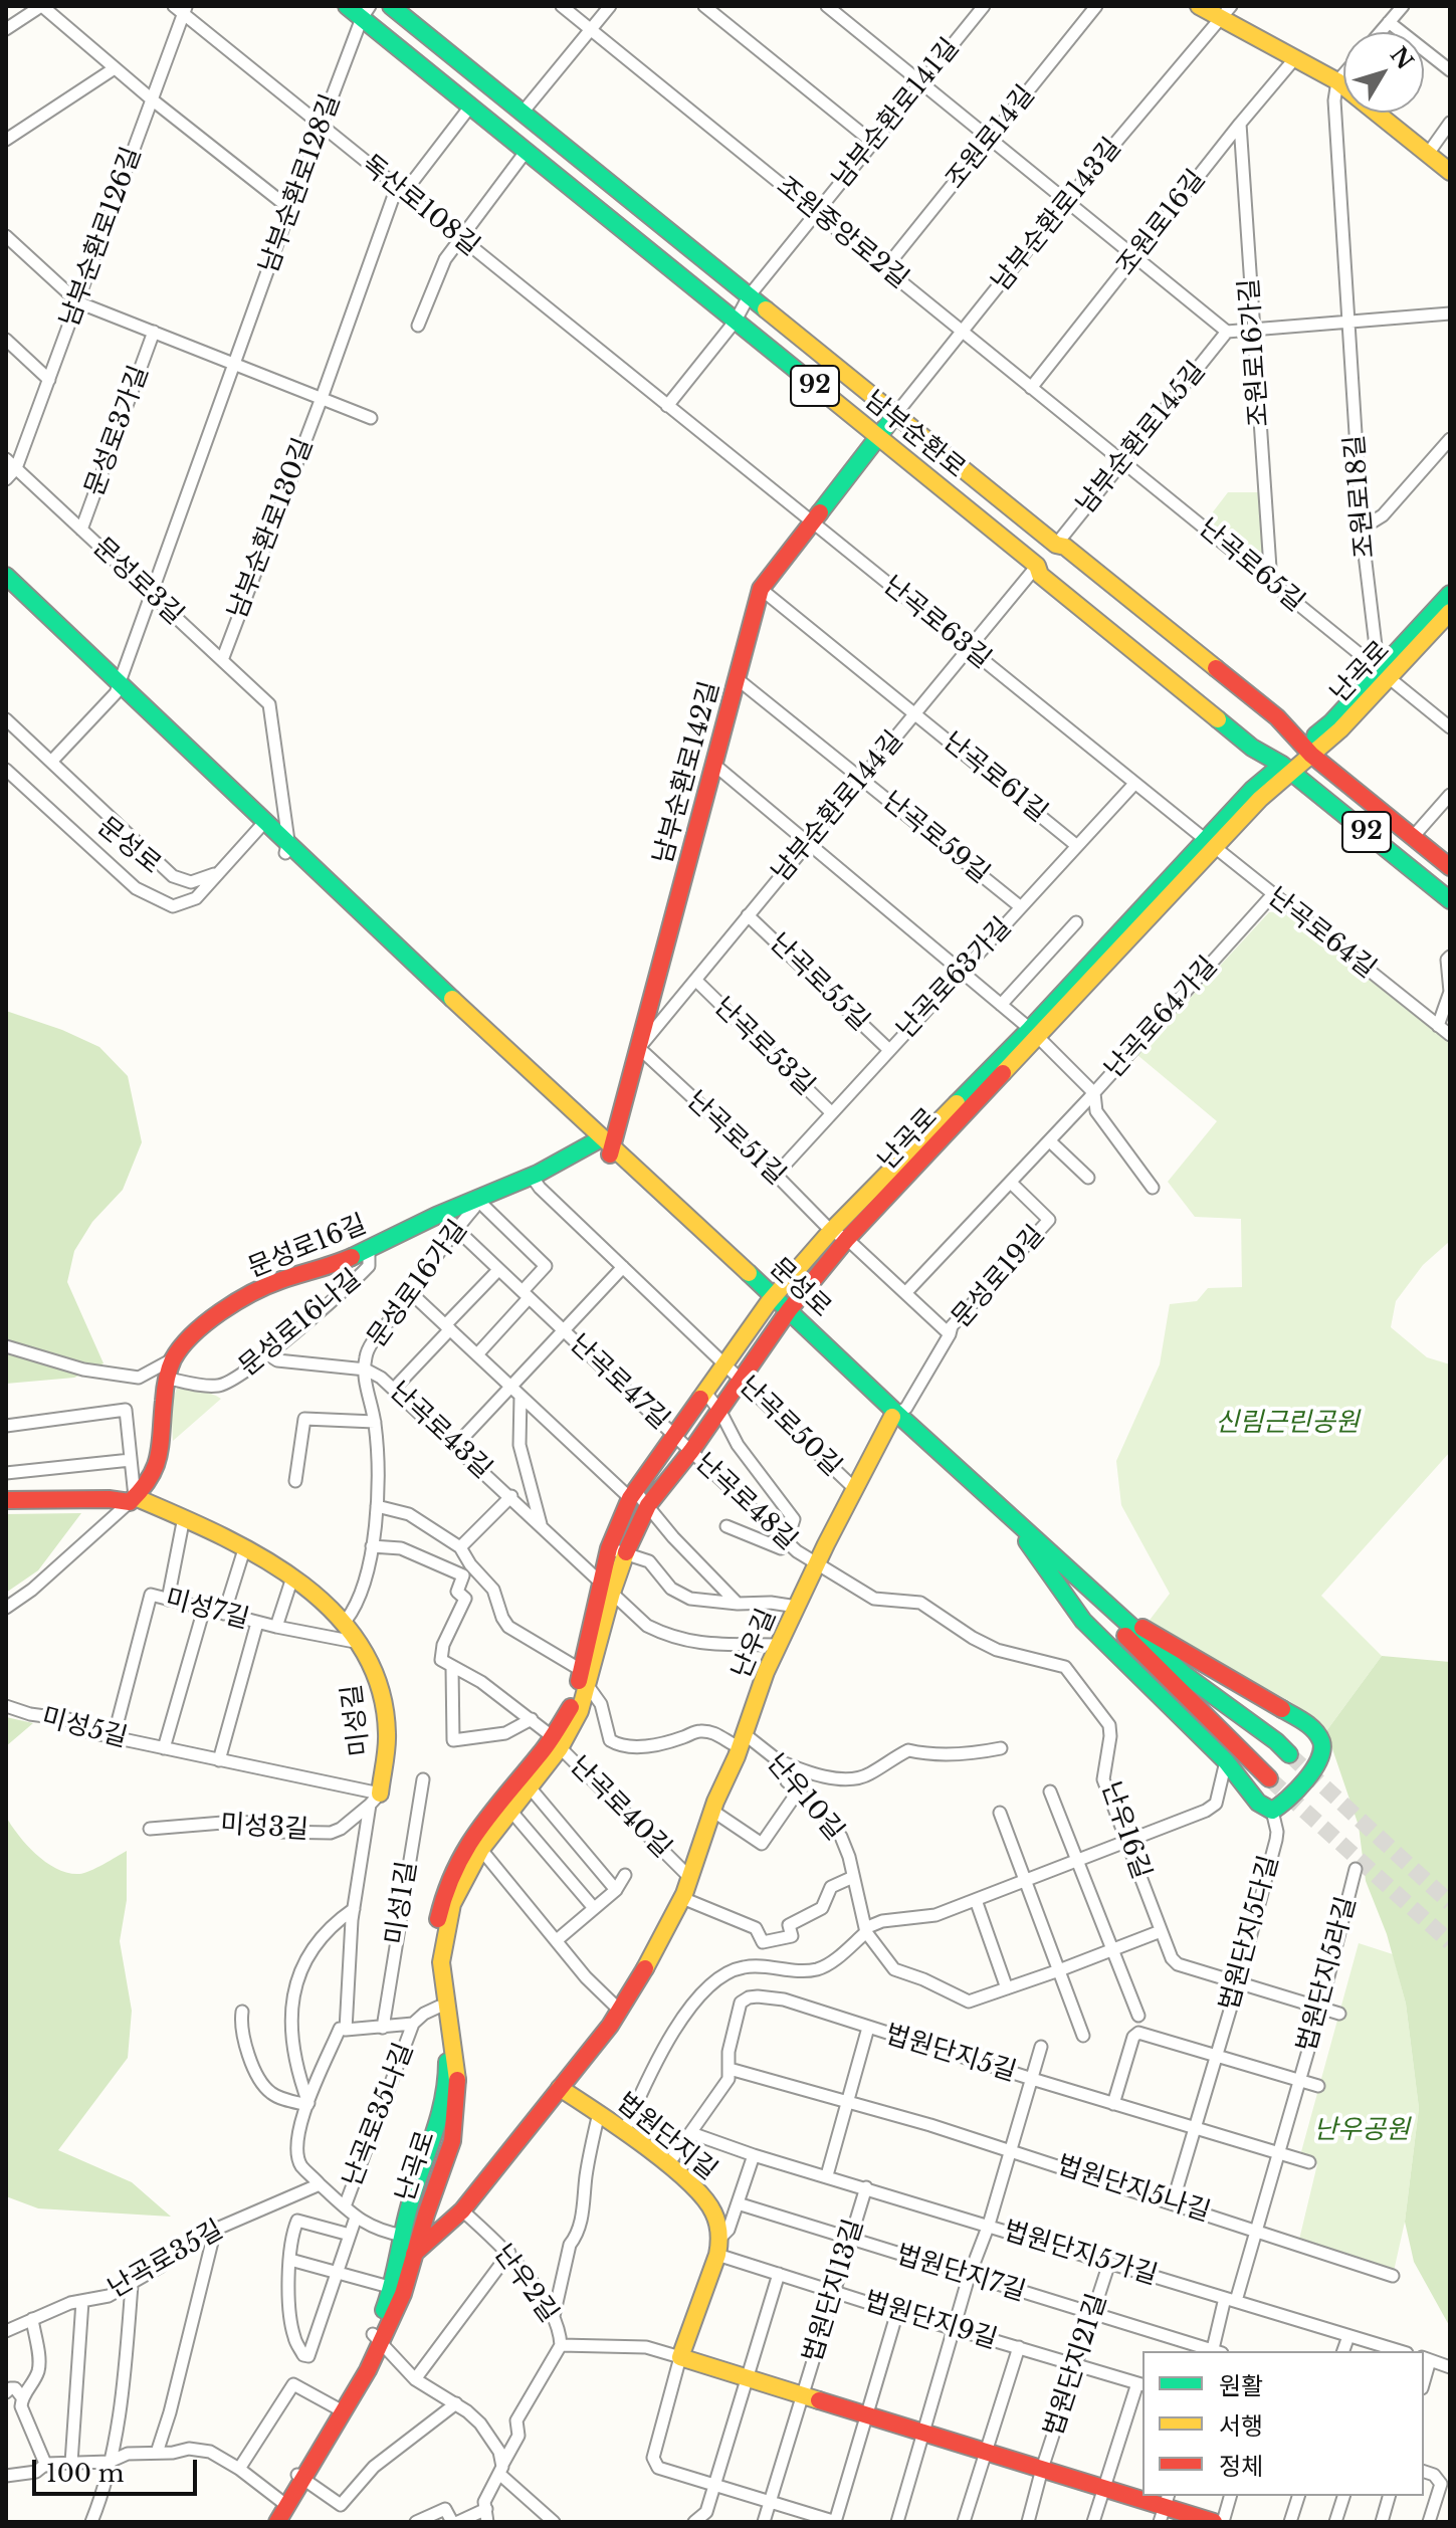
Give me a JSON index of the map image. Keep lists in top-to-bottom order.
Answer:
{
  "streets": {
    "main road": [
      "92",
      "남부순환로",
      "난곡로",
      "남부순환로142길",
      "문성로",
      "문성로16길",
      "난우길",
      "미성길",
      "법원단지길"
    ],
    "street": [
      "남부순환로141길",
      "조원로14길",
      "남부순환로128길",
      "독산로108길",
      "남부순환로143길",
      "조원로16길",
      "조원중앙로2길",
      "남부순환로126길",
      "조원로16가길",
      "문성로3가길",
      "남부순환로145길",
      "조원로18길",
      "남부순환로130길",
      "난곡로65길",
      "문성로3길",
      "난곡로63길",
      "난곡로61길",
      "남부순환로144길",
      "난곡로59길",
      "난곡로64길",
      "난곡로63가길",
      "난곡로55길",
      "난곡로64가길",
      "난곡로53길",
      "난곡로51길",
      "문성로19길",
      "문성로16가길",
      "문성로16나길",
      "난곡로47길",
      "난곡로50길",
      "난곡로43길",
      "난곡로48길",
      "미성7길",
      "미성5길",
      "난우10길",
      "난곡로40길",
      "미성3길",
      "난우16길",
      "미성1길",
      "법원단지5다길",
      "법원단지5라길",
      "법원단지5길",
      "난곡로35나길",
      "법원단지5나길",
      "법원단지5가길",
      "난곡로35길",
      "법원단지7길",
      "난우2길",
      "법원단지13길",
      "법원단지9길",
      "법원단지21길"
    ]
  },
  "crossings": [
    ["남부순환로141길", "독산로108길"],
    ["남부순환로141길", "조원중앙로2길"],
    ["남부순환로141길", "남부순환로"],
    ["남부순환로141길", "난곡로63길"],
    ["조원로14길", "조원중앙로2길"],
    ["남부순환로128길", "독산로108길"],
    ["남부순환로128길", "남부순환로"],
    ["남부순환로128길", "문성로3길"],
    ["독산로108길", "남부순환로126길"],
    ["독산로108길", "남부순환로130길"],
    ["독산로108길", "난곡로63길"],
    ["남부순환로143길", "조원중앙로2길"],
    ["남부순환로143길", "남부순환로"],
    ["남부순환로143길", "남부순환로142길"],
    ["조원로16길", "조원중앙로2길"],
    ["조원로16길", "조원로16가길"],
    ["조원중앙로2길", "남부순환로145길"],
    ["조원중앙로2길", "난곡로65길"],
    ["남부순환로126길", "문성로3길"],
    ["조원로16가길", "난곡로65길"],
    ["문성로3가길", "문성로3길"],
    ["남부순환로", "남부순환로145길"],
    ["남부순환로", "남부순환로130길"],
    ["남부순환로", "난곡로"],
    ["남부순환로", "남부순환로142길"],
    ["남부순환로", "남부순환로144길"],
    ["남부순환로145길", "난곡로65길"],
    ["조원로18길", "난곡로65길"],
    ["조원로18길", "난곡로"],
    ["남부순환로130길", "문성로3길"],
    ["난곡로65길", "난곡로"],
    ["문성로3길", "문성로"],
    ["난곡로63길", "난곡로"],
    ["난곡로63길", "남부순환로142길"],
    ["난곡로63길", "남부순환로144길"],
    ["난곡로63길", "난곡로64길"],
    ["난곡로63길", "난곡로63가길"],
    ["난곡로", "문성로"],
    ["난곡로", "난곡로64길"],
    ["난곡로", "난곡로51길"],
    ["난곡로", "난곡로47길"],
    ["난곡로", "난곡로50길"],
    ["난곡로", "난곡로43길"],
    ["난곡로", "난곡로48길"],
    ["난곡로", "난우길"],
    ["난곡로", "난우10길"],
    ["난곡로", "난곡로40길"],
    ["남부순환로142길", "난곡로61길"],
    ["남부순환로142길", "남부순환로144길"],
    ["남부순환로142길", "난곡로59길"],
    ["남부순환로142길", "문성로"],
    ["남부순환로142길", "난곡로51길"],
    ["남부순환로142길", "문성로16길"],
    ["난곡로61길", "남부순환로144길"],
    ["난곡로61길", "난곡로63가길"],
    ["남부순환로144길", "난곡로59길"],
    ["남부순환로144길", "난곡로55길"],
    ["남부순환로144길", "난곡로53길"],
    ["남부순환로144길", "난곡로51길"],
    ["난곡로59길", "난곡로63가길"],
    ["문성로", "문성로16길"],
    ["문성로", "문성로19길"],
    ["문성로", "난우길"],
    ["난곡로64길", "난곡로64가길"],
    ["난곡로63가길", "난곡로55길"],
    ["난곡로63가길", "난곡로53길"],
    ["난곡로63가길", "난곡로51길"],
    ["난곡로64가길", "난곡로51길"],
    ["난곡로64가길", "문성로19길"],
    ["난곡로51길", "문성로19길"],
    ["문성로16길", "문성로16가길"],
    ["문성로16길", "문성로16나길"],
    ["문성로16길", "난곡로50길"],
    ["문성로16길", "미성길"],
    ["문성로19길", "난우길"],
    ["문성로16가길", "문성로16나길"],
    ["문성로16가길", "난곡로47길"],
    ["문성로16가길", "난곡로43길"],
    ["문성로16가길", "미성길"],
    ["난곡로47길", "난곡로43길"],
    ["난곡로47길", "난곡로48길"],
    ["난곡로50길", "난우길"],
    ["난곡로43길", "난우길"],
    ["난곡로48길", "난우길"],
    ["난곡로48길", "난우16길"],
    ["미성7길", "미성길"],
    ["미성7길", "미성5길"],
    ["난우길", "난우10길"],
    ["난우길", "난곡로40길"],
    ["난우길", "난우16길"],
    ["난우길", "법원단지길"],
    ["난우길", "난우2길"],
    ["미성길", "미성5길"],
    ["미성길", "미성3길"],
    ["미성5길", "미성3길"],
    ["난우10길", "난우16길"],
    ["난우16길", "법원단지5다길"],
    ["난우16길", "법원단지5라길"],
    ["법원단지5다길", "법원단지5길"],
    ["법원단지5라길", "법원단지5길"],
    ["법원단지5길", "법원단지길"],
    ["법원단지5길", "법원단지5나길"],
    ["법원단지5길", "법원단지5가길"],
    ["법원단지길", "법원단지9길"],
    ["법원단지5가길", "법원단지13길"],
    ["법원단지5가길", "법원단지21길"],
    ["법원단지7길", "법원단지13길"],
    ["법원단지7길", "법원단지21길"],
    ["법원단지13길", "법원단지9길"],
    ["법원단지9길", "법원단지21길"]
  ],
  "parks": ["신림근린공원", "난우공원"],
  "legend": ["원활", "서행", "정체"],
  "scale_bar": "100 m",
  "north": "top right"
}
